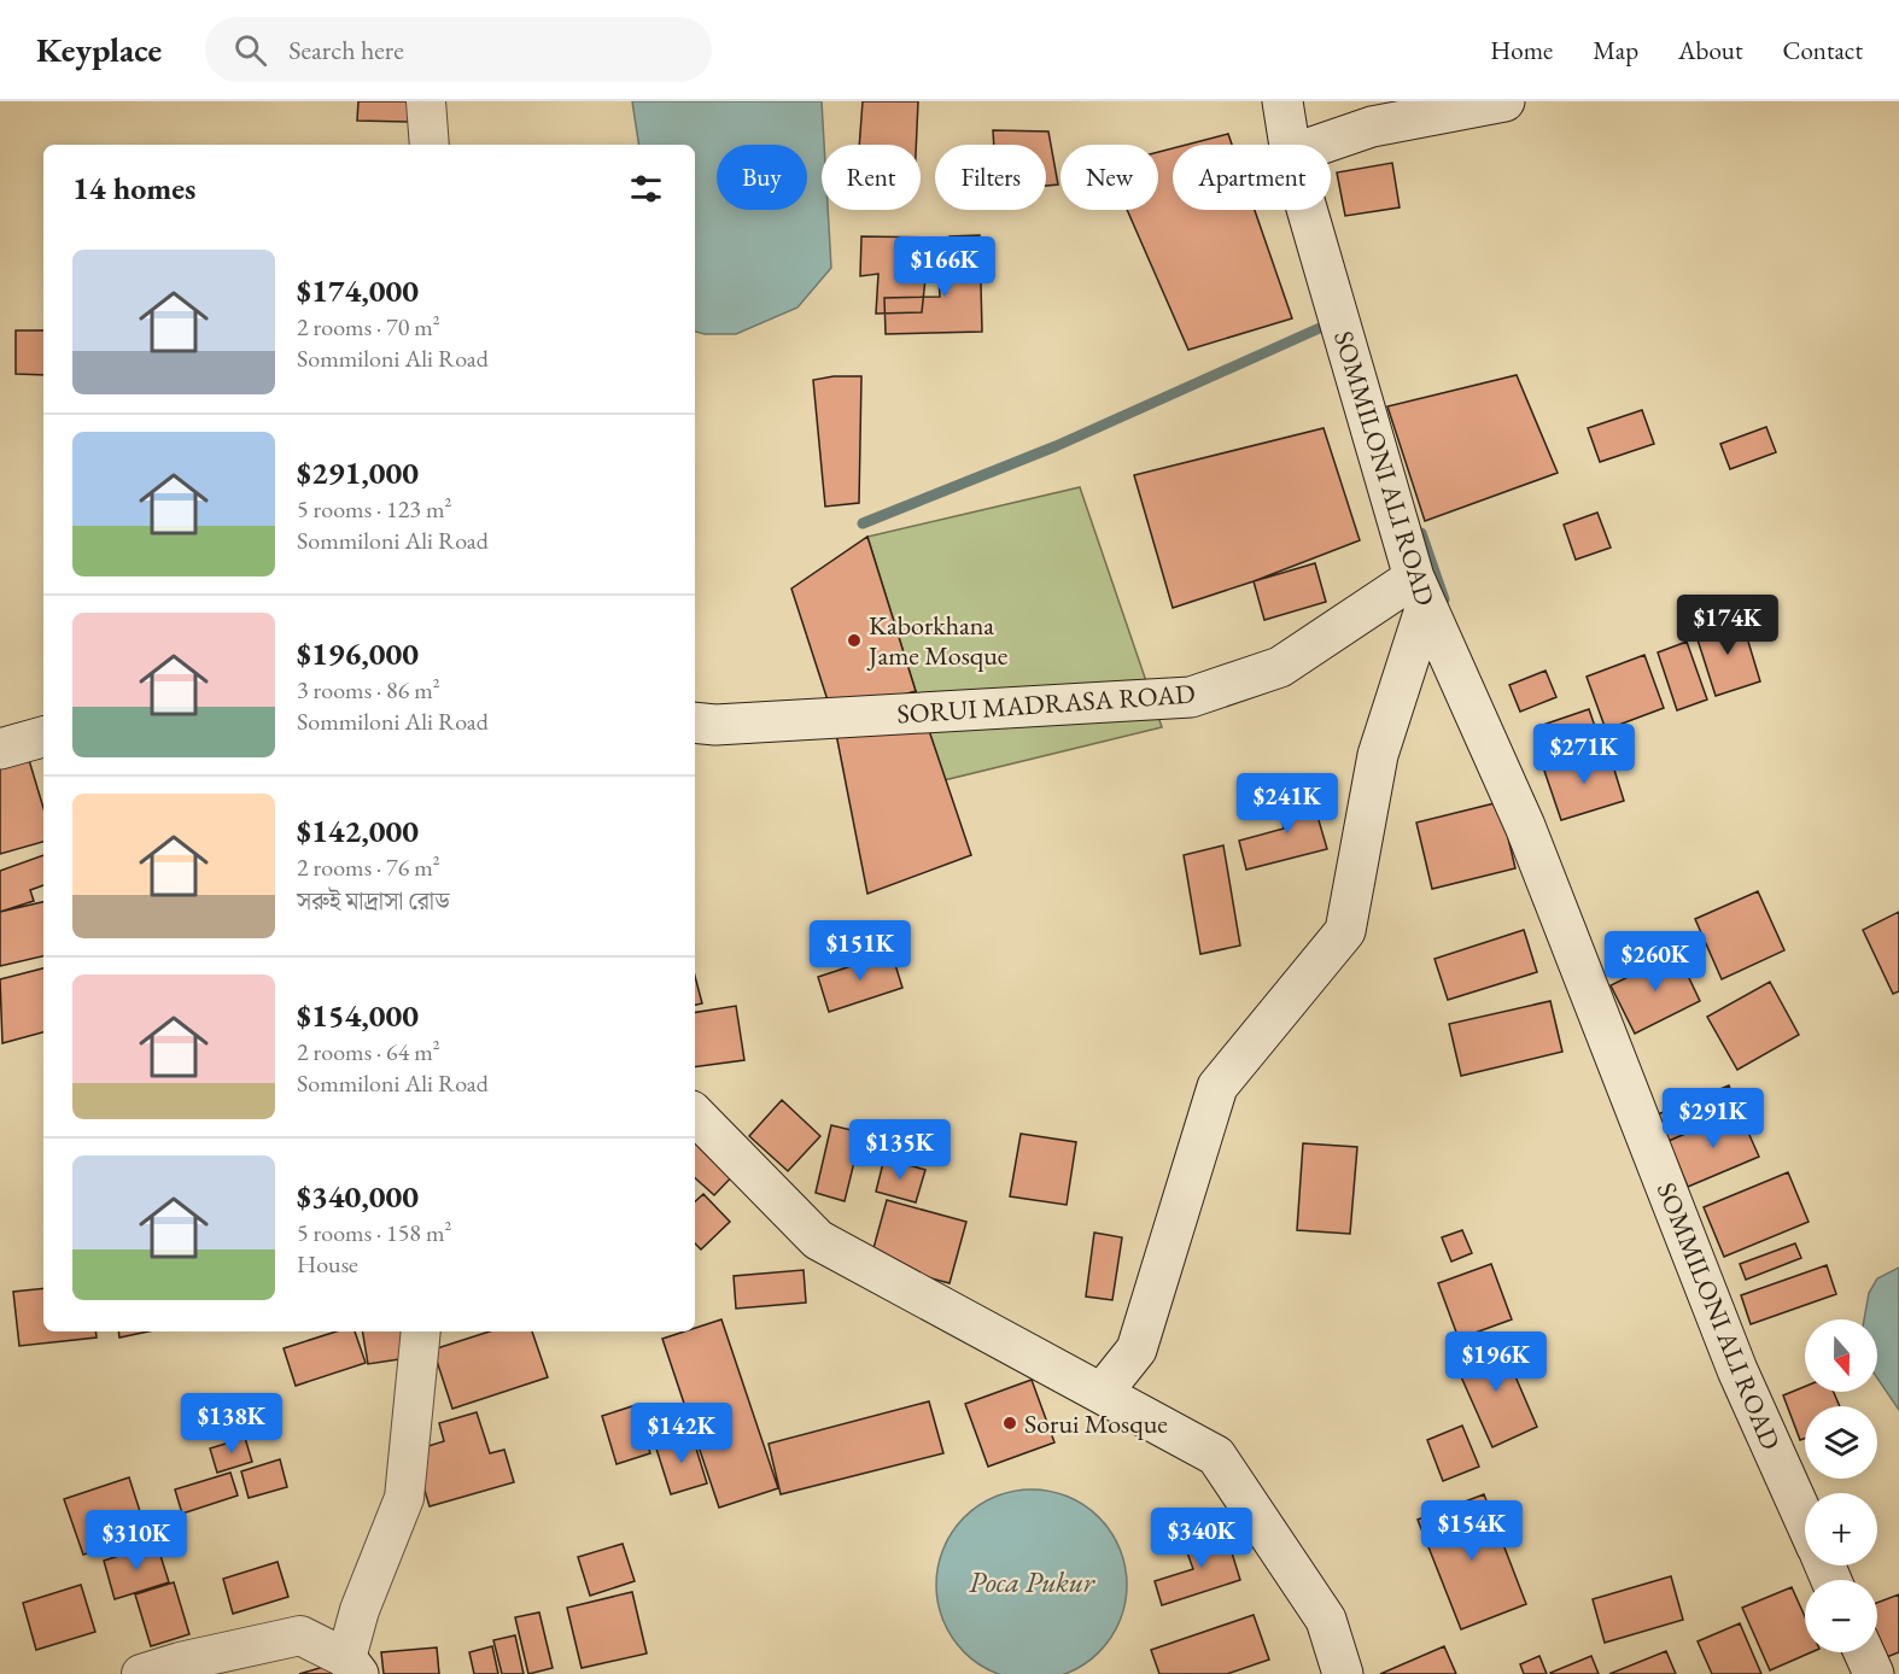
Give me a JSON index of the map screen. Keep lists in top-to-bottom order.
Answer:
{
  "streets": {
    "street": ["SOMMILONI ALI ROAD", "SORUI MADRASA ROAD"]
  },
  "crossings": [
    ["SOMMILONI ALI ROAD", "SORUI MADRASA ROAD"]
  ],
  "water": ["Poca Pukur"],
  "places": ["Kaborkhana Jame Mosque", "Sorui Mosque"],
  "north": "bottom",
  "page": {
    "header": "Keyplace",
    "search": "Search here",
    "nav": [
      "Home",
      "Map",
      "About",
      "Contact"
    ],
    "chip": [
      "Buy",
      "Rent",
      "Filters",
      "New",
      "Apartment"
    ],
    "heading": "14 homes",
    "list": [
      {
        "name": "$174,000",
        "note": "2 rooms · 70 m² · Sommiloni Ali Road"
      },
      {
        "name": "$291,000",
        "note": "5 rooms · 123 m² · Sommiloni Ali Road"
      },
      {
        "name": "$196,000",
        "note": "3 rooms · 86 m² · Sommiloni Ali Road"
      },
      {
        "name": "$142,000",
        "note": "2 rooms · 76 m² · সরুই মাদ্রাসা রোড"
      },
      {
        "name": "$154,000",
        "note": "2 rooms · 64 m² · Sommiloni Ali Road"
      },
      {
        "name": "$340,000",
        "note": "5 rooms · 158 m² · House"
      }
    ],
    "price": [
      "$166K",
      "$174K",
      "$271K",
      "$241K",
      "$151K",
      "$260K",
      "$291K",
      "$135K",
      "$196K",
      "$138K",
      "$142K",
      "$154K",
      "$340K",
      "$310K"
    ],
    "map_buttons": ["+", "−"]
  }
}
